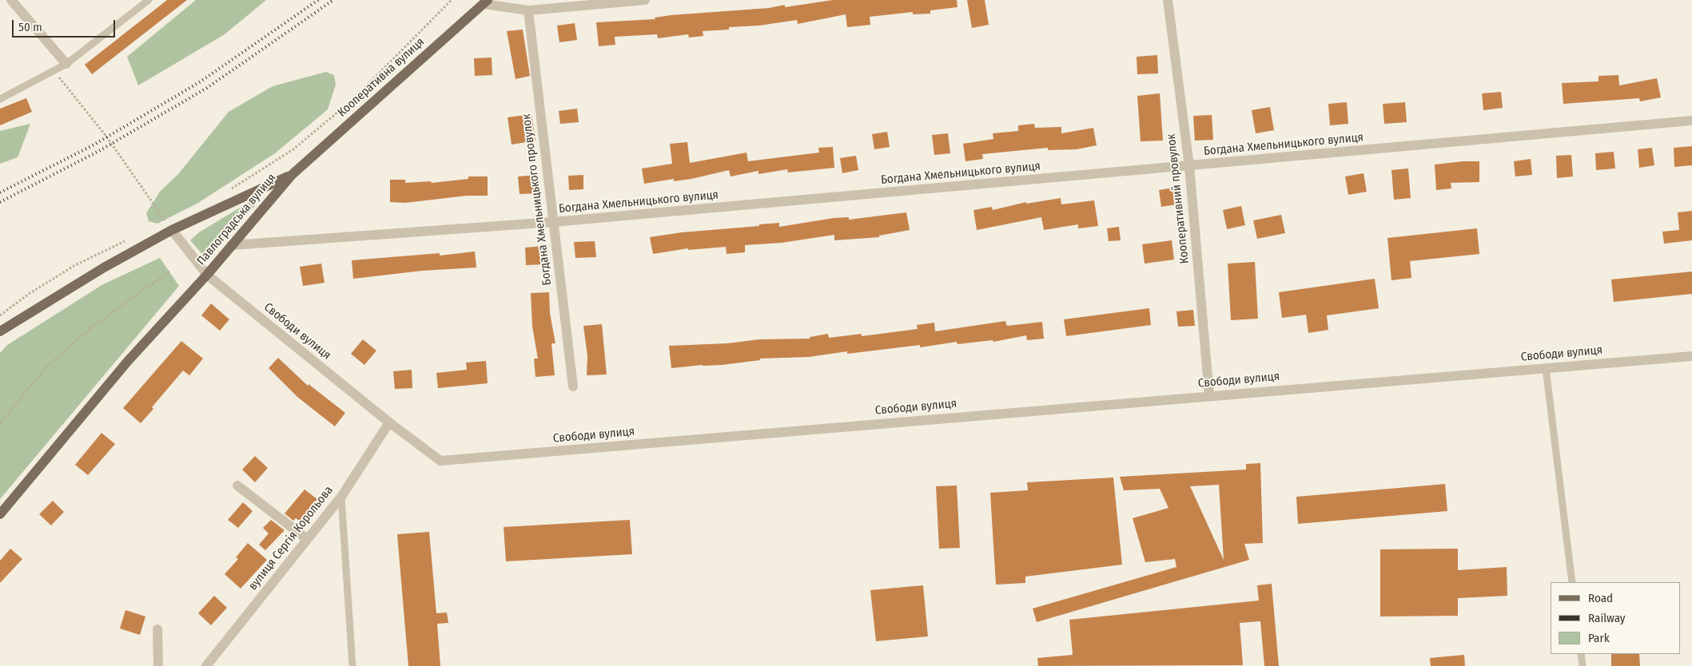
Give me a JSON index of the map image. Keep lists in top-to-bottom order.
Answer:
{
  "streets": {
    "main road": ["Кооперативна вулиця", "Павлоградська вулиця"],
    "street": [
      "Богдана Хмельницького вулиця",
      "Кооперативний провулок",
      "Богдана Хмельницького провулок",
      "Свободи вулиця",
      "вулиця Сергія Корольова"
    ]
  },
  "crossings": [
    ["Кооперативна вулиця", "Павлоградська вулиця"],
    ["Богдана Хмельницького вулиця", "Кооперативний провулок"],
    ["Богдана Хмельницького вулиця", "Богдана Хмельницького провулок"],
    ["Богдана Хмельницького вулиця", "Павлоградська вулиця"],
    ["Кооперативний провулок", "Свободи вулиця"],
    ["Павлоградська вулиця", "Свободи вулиця"],
    ["Свободи вулиця", "вулиця Сергія Корольова"]
  ],
  "legend": ["Road", "Railway", "Park"],
  "scale_bar": "50 m"
}
